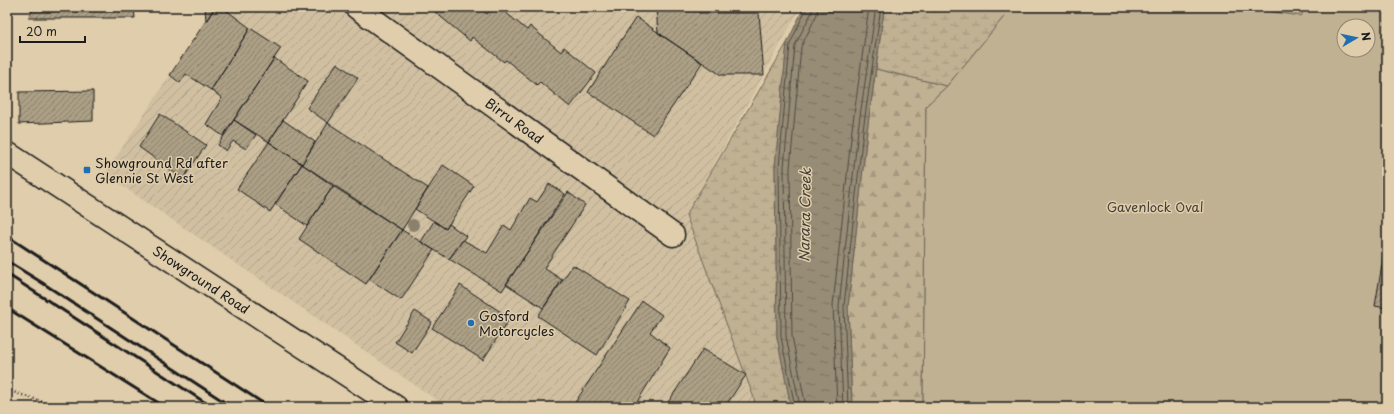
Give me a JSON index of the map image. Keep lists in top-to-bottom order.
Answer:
{
  "streets": {
    "street": ["Birru Road", "Showground Road"]
  },
  "water": ["Narara Creek"],
  "parks": ["Gavenlock Oval"],
  "places": {
    "transit": ["Showground Rd after Glennie St West"],
    "other": ["Gosford Motorcycles"]
  },
  "scale_bar": "20 m",
  "north": "right"
}
